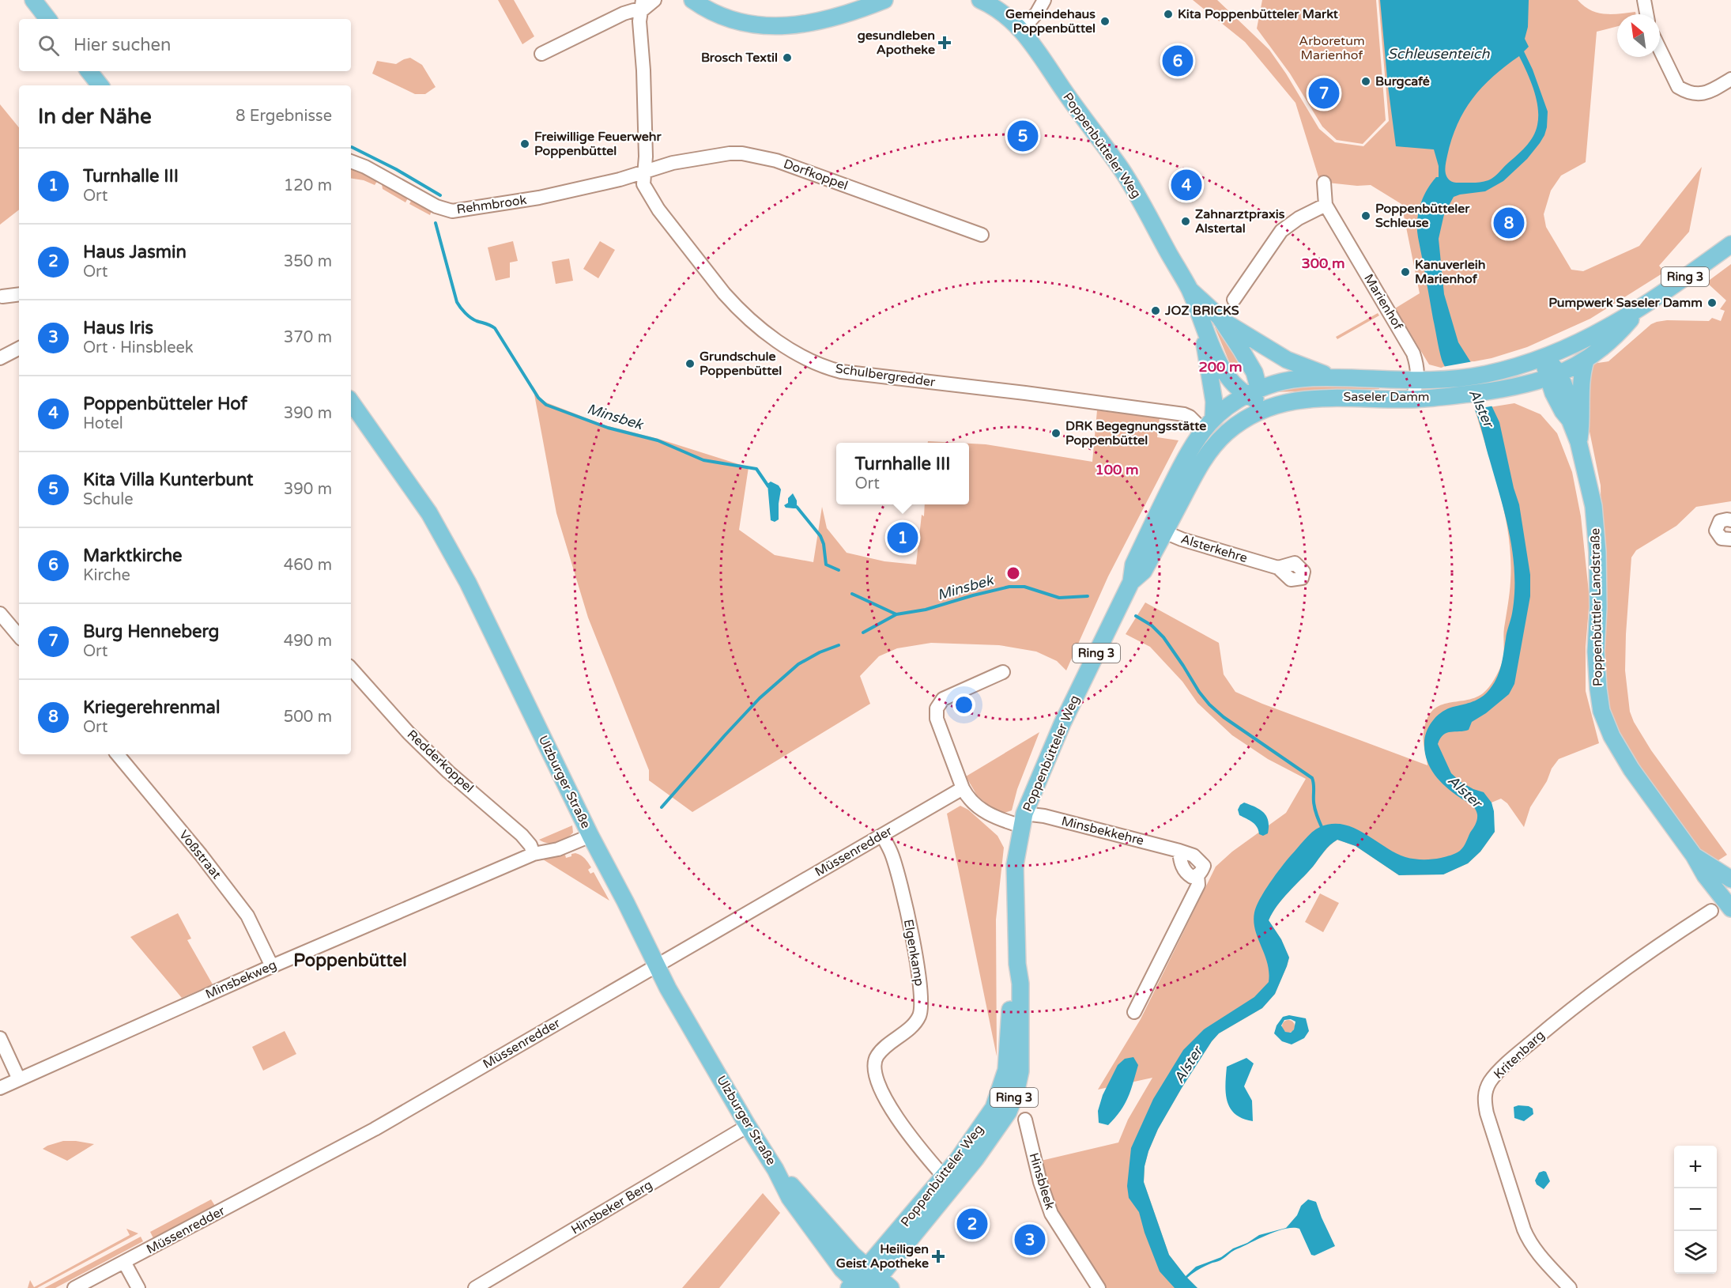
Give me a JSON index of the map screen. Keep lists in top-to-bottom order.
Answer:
{
  "streets": {
    "main road": [
      "Poppenbütteler Weg",
      "Ring 3",
      "Saseler Damm",
      "Poppenbüttler Landstraße",
      "Ulzburger Straße"
    ],
    "street": [
      "Dorfkoppel",
      "Rehmbrook",
      "Marienhof",
      "Schulbergredder",
      "Alsterkehre",
      "Redderkoppel",
      "Minsbekkehre",
      "Müssenredder",
      "Voßstraat",
      "Elgenkamp",
      "Minsbekweg",
      "Kritenbarg",
      "Hinsbleek",
      "Hinsbeker Berg"
    ]
  },
  "crossings": [
    ["Poppenbütteler Weg", "Schulbergredder"],
    ["Poppenbütteler Weg", "Saseler Damm"],
    ["Poppenbütteler Weg", "Alsterkehre"],
    ["Poppenbütteler Weg", "Ulzburger Straße"],
    ["Poppenbütteler Weg", "Minsbekkehre"],
    ["Poppenbütteler Weg", "Elgenkamp"],
    ["Dorfkoppel", "Rehmbrook"],
    ["Dorfkoppel", "Schulbergredder"],
    ["Rehmbrook", "Schulbergredder"],
    ["Marienhof", "Saseler Damm"],
    ["Saseler Damm", "Poppenbüttler Landstraße"],
    ["Redderkoppel", "Minsbekweg"],
    ["Ulzburger Straße", "Müssenredder"],
    ["Ulzburger Straße", "Minsbekweg"],
    ["Ulzburger Straße", "Hinsbeker Berg"],
    ["Müssenredder", "Elgenkamp"],
    ["Voßstraat", "Minsbekweg"]
  ],
  "districts": ["Poppenbüttel"],
  "water": ["Schleusenteich", "Alster", "Minsbek"],
  "parks": ["Arboretum Marienhof"],
  "places": {
    "other": [
      "Kita Poppenbütteler Markt",
      "Gemeindehaus Poppenbüttel",
      "Brosch Textil",
      "Burgcafé",
      "Freiwillige Feuerwehr Poppenbüttel",
      "Poppenbütteler Schleuse",
      "Zahnarztpraxis Alstertal",
      "Kanuverleih Marienhof",
      "Pumpwerk Saseler Damm",
      "JOZ BRICKS",
      "Grundschule Poppenbüttel",
      "DRK Begegnungsstätte Poppenbüttel"
    ],
    "health": ["gesundleben Apotheke", "Heiligen Geist Apotheke"]
  },
  "north": "top left",
  "page": {
    "search": "Hier suchen",
    "pins": [
      "6",
      "7",
      "5",
      "4",
      "8",
      "1",
      "2",
      "3"
    ],
    "heading": ["In der Nähe", "8 Ergebnisse"],
    "list": [
      {
        "mark": "1",
        "name": "Turnhalle III",
        "note": "Ort",
        "value": "120 m"
      },
      {
        "mark": "2",
        "name": "Haus Jasmin",
        "note": "Ort",
        "value": "350 m"
      },
      {
        "mark": "3",
        "name": "Haus Iris",
        "note": "Ort · Hinsbleek",
        "value": "370 m"
      },
      {
        "mark": "4",
        "name": "Poppenbütteler Hof",
        "note": "Hotel",
        "value": "390 m"
      },
      {
        "mark": "5",
        "name": "Kita Villa Kunterbunt",
        "note": "Schule",
        "value": "390 m"
      },
      {
        "mark": "6",
        "name": "Marktkirche",
        "note": "Kirche",
        "value": "460 m"
      },
      {
        "mark": "7",
        "name": "Burg Henneberg",
        "note": "Ort",
        "value": "490 m"
      },
      {
        "mark": "8",
        "name": "Kriegerehrenmal",
        "note": "Ort",
        "value": "500 m"
      }
    ],
    "popup": ["Turnhalle III", "Ort"],
    "map_buttons": ["+", "−"]
  },
  "rings": ["300 m", "200 m", "100 m"]
}
